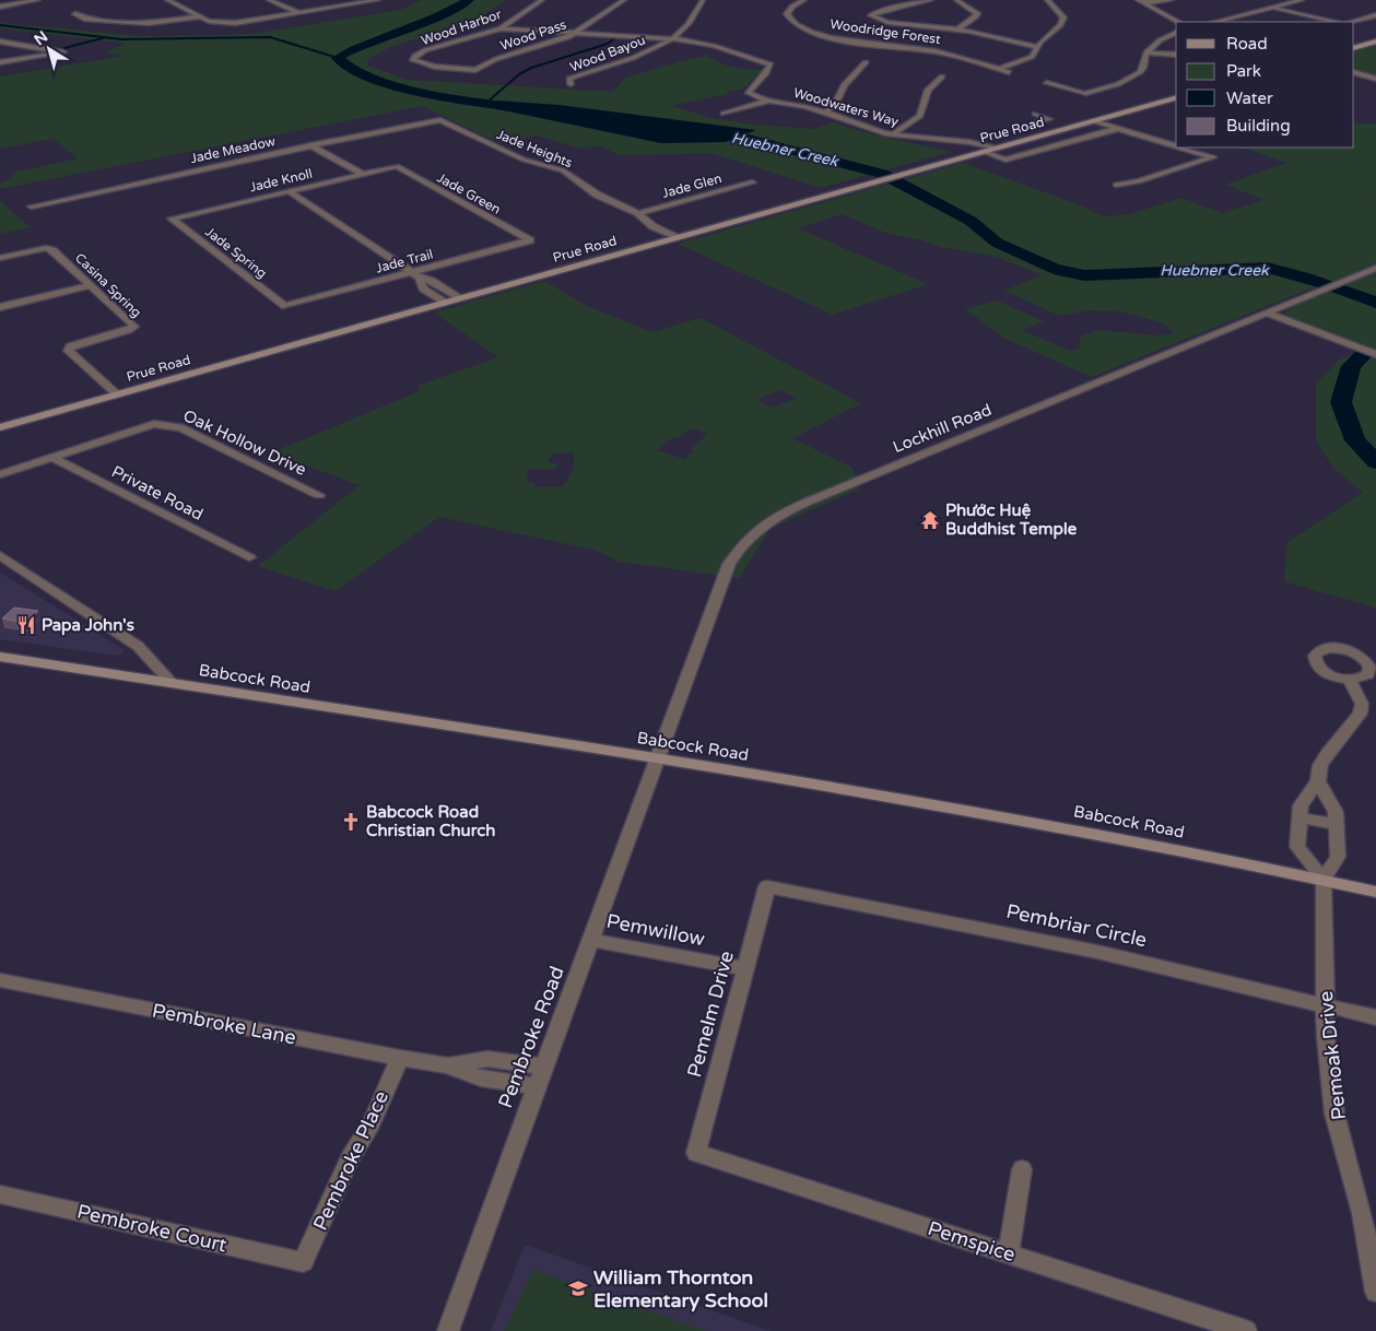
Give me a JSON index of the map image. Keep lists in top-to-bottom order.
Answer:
{
  "streets": {
    "main road": ["Prue Road", "Babcock Road"],
    "street": [
      "Wood Harbor",
      "Woodridge Forest",
      "Wood Pass",
      "Wood Bayou",
      "Woodwaters Way",
      "Jade Heights",
      "Jade Meadow",
      "Jade Knoll",
      "Jade Glen",
      "Jade Green",
      "Jade Spring",
      "Jade Trail",
      "Casina Spring",
      "Lockhill Road",
      "Oak Hollow Drive",
      "Private Road",
      "Pembriar Circle",
      "Pemwillow",
      "Pemelm Drive",
      "Pembroke Lane",
      "Pembroke Road",
      "Pemoak Drive",
      "Pembroke Place",
      "Pembroke Court",
      "Pemspice"
    ]
  },
  "crossings": [
    ["Wood Harbor", "Wood Pass"],
    ["Wood Harbor", "Woodwaters Way"],
    ["Wood Pass", "Woodwaters Way"],
    ["Wood Bayou", "Woodwaters Way"],
    ["Woodwaters Way", "Prue Road"],
    ["Prue Road", "Jade Heights"],
    ["Prue Road", "Casina Spring"],
    ["Jade Heights", "Jade Meadow"],
    ["Jade Heights", "Jade Glen"],
    ["Jade Knoll", "Jade Green"],
    ["Jade Knoll", "Jade Spring"],
    ["Jade Green", "Jade Trail"],
    ["Jade Spring", "Jade Trail"],
    ["Lockhill Road", "Babcock Road"],
    ["Lockhill Road", "Pembroke Road"],
    ["Oak Hollow Drive", "Private Road"],
    ["Babcock Road", "Pembroke Road"],
    ["Babcock Road", "Pemoak Drive"],
    ["Pembriar Circle", "Pemelm Drive"],
    ["Pembriar Circle", "Pemoak Drive"],
    ["Pemwillow", "Pemelm Drive"],
    ["Pemwillow", "Pembroke Road"],
    ["Pemelm Drive", "Pemspice"],
    ["Pembroke Lane", "Pembroke Road"],
    ["Pembroke Lane", "Pembroke Place"],
    ["Pembroke Place", "Pembroke Court"]
  ],
  "water": ["Huebner Creek"],
  "places": {
    "temple": ["Phước Huệ Buddhist Temple"],
    "restaurant": ["Papa John's"],
    "church": ["Babcock Road Christian Church"],
    "school or university": ["William Thornton Elementary School"]
  },
  "legend": [
    "Road",
    "Park",
    "Water",
    "Building"
  ],
  "north": "top left"
}
